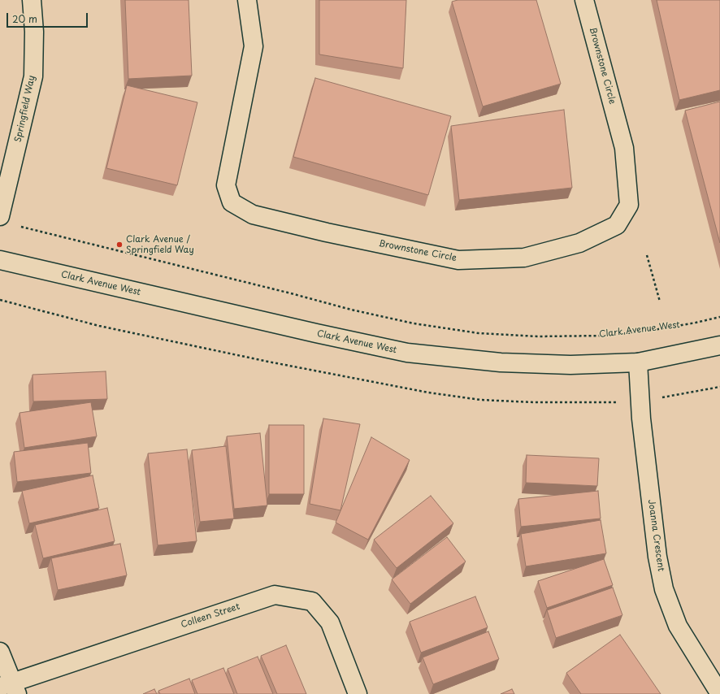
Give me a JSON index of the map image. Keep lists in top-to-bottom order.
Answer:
{
  "streets": {
    "street": [
      "Brownstone Circle",
      "Springfield Way",
      "Clark Avenue West",
      "Joanna Crescent",
      "Colleen Street"
    ]
  },
  "crossings": [
    ["Clark Avenue West", "Joanna Crescent"]
  ],
  "places": ["Clark Avenue / Springfield Way"],
  "scale_bar": "20 m"
}
